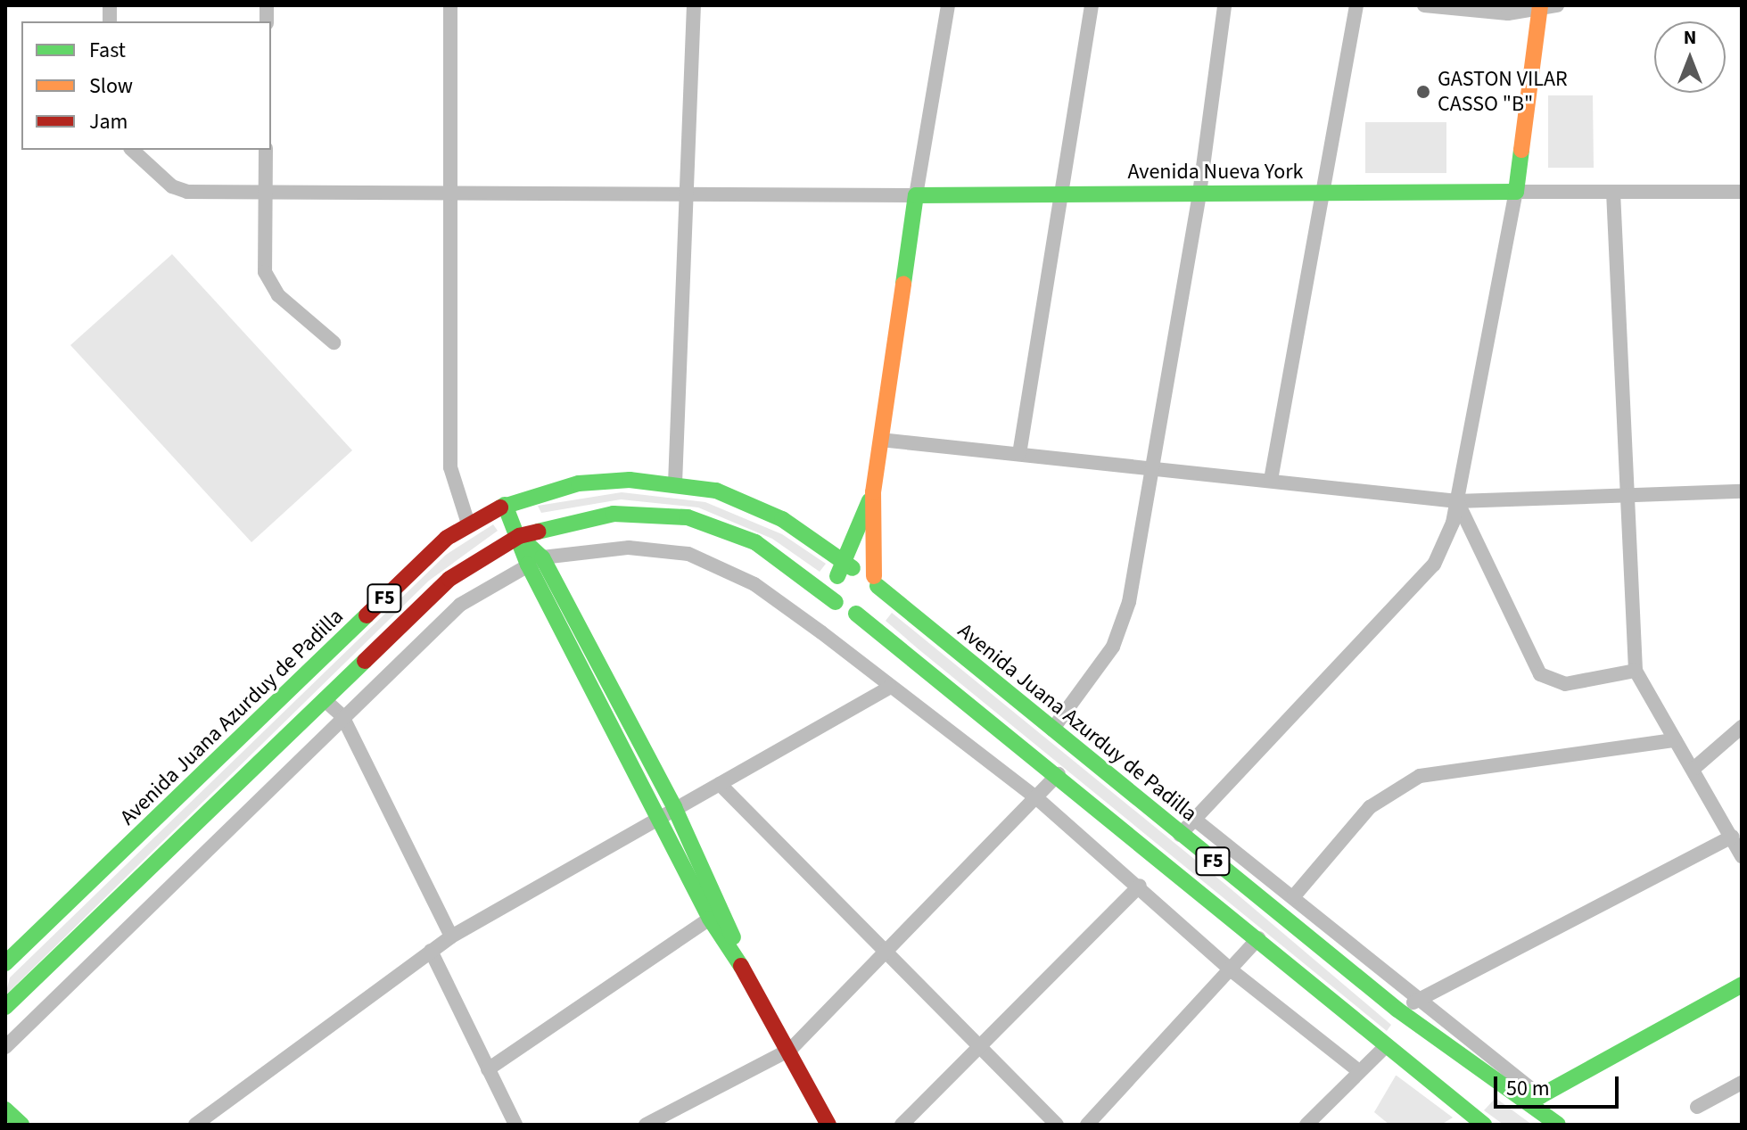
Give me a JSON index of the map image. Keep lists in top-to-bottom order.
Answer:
{
  "streets": {
    "main road": ["Avenida Nueva York", "F5", "Avenida Juana Azurduy de Padilla"]
  },
  "crossings": [
    ["F5", "Avenida Juana Azurduy de Padilla"]
  ],
  "places": ["GASTON VILAR CASSO \"B\""],
  "legend": ["Fast", "Slow", "Jam"],
  "scale_bar": "50 m",
  "north": "top"
}
